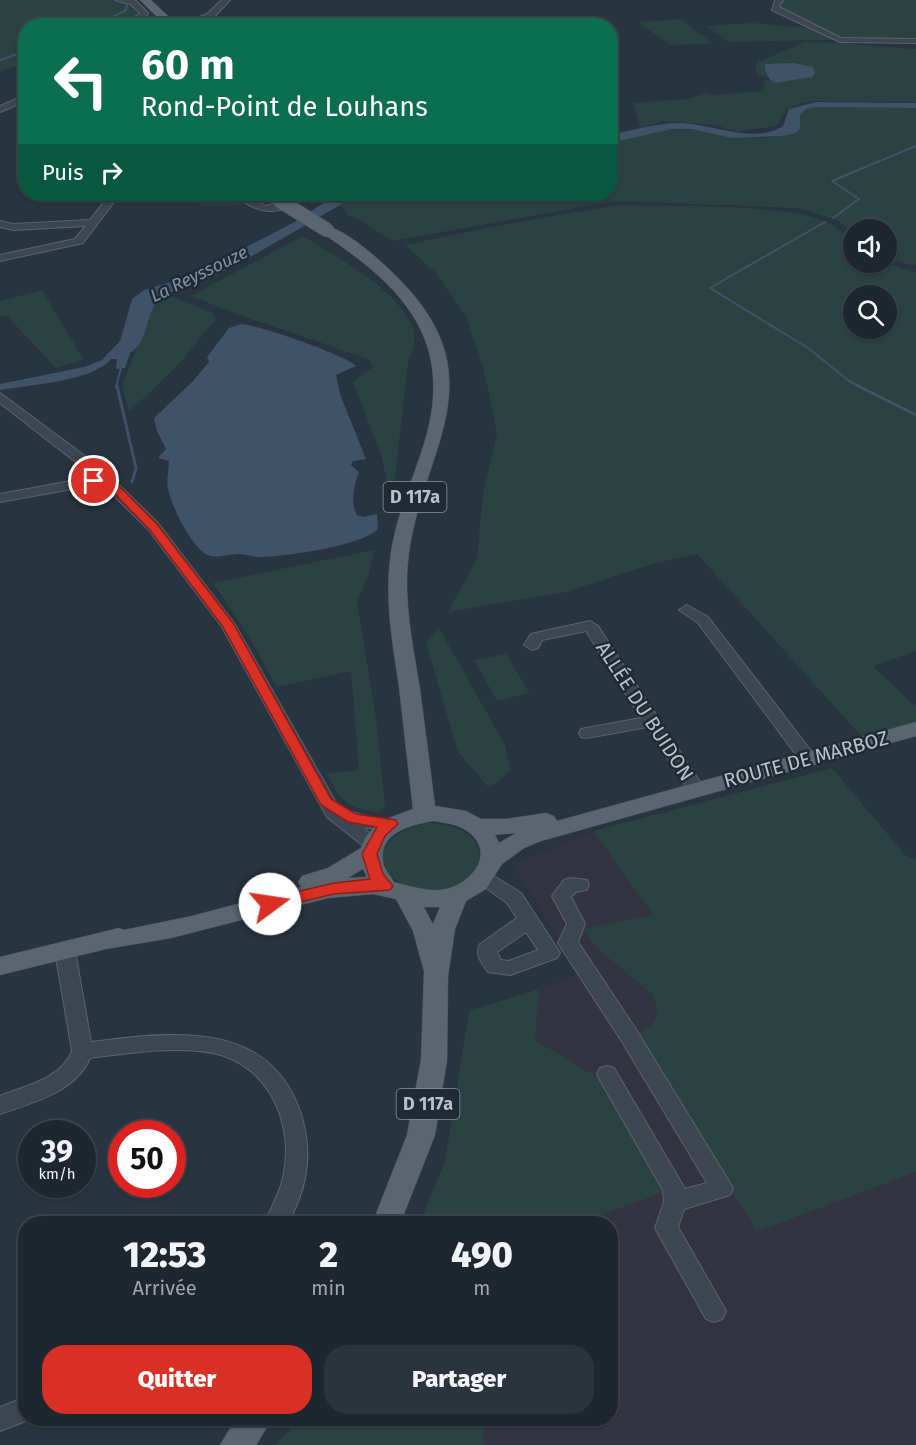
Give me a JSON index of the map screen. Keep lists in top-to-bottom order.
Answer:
{
  "streets": {
    "main road": ["D 117a", "ROUTE DE MARBOZ"],
    "street": ["ALLÉE DU BUIDON"]
  },
  "crossings": [
    ["D 117a", "ROUTE DE MARBOZ"],
    ["ALLÉE DU BUIDON", "ROUTE DE MARBOZ"]
  ],
  "water": ["La Reyssouze"],
  "page": {
    "turn": ["60 m", "Rond-Point de Louhans"],
    "then": "Puis",
    "speed": "39 km/h",
    "limit": "50",
    "eta": [
      "12:53",
      "Arrivée",
      "2",
      "min",
      "490",
      "m"
    ],
    "buttons": ["Quitter", "Partager"]
  }
}
